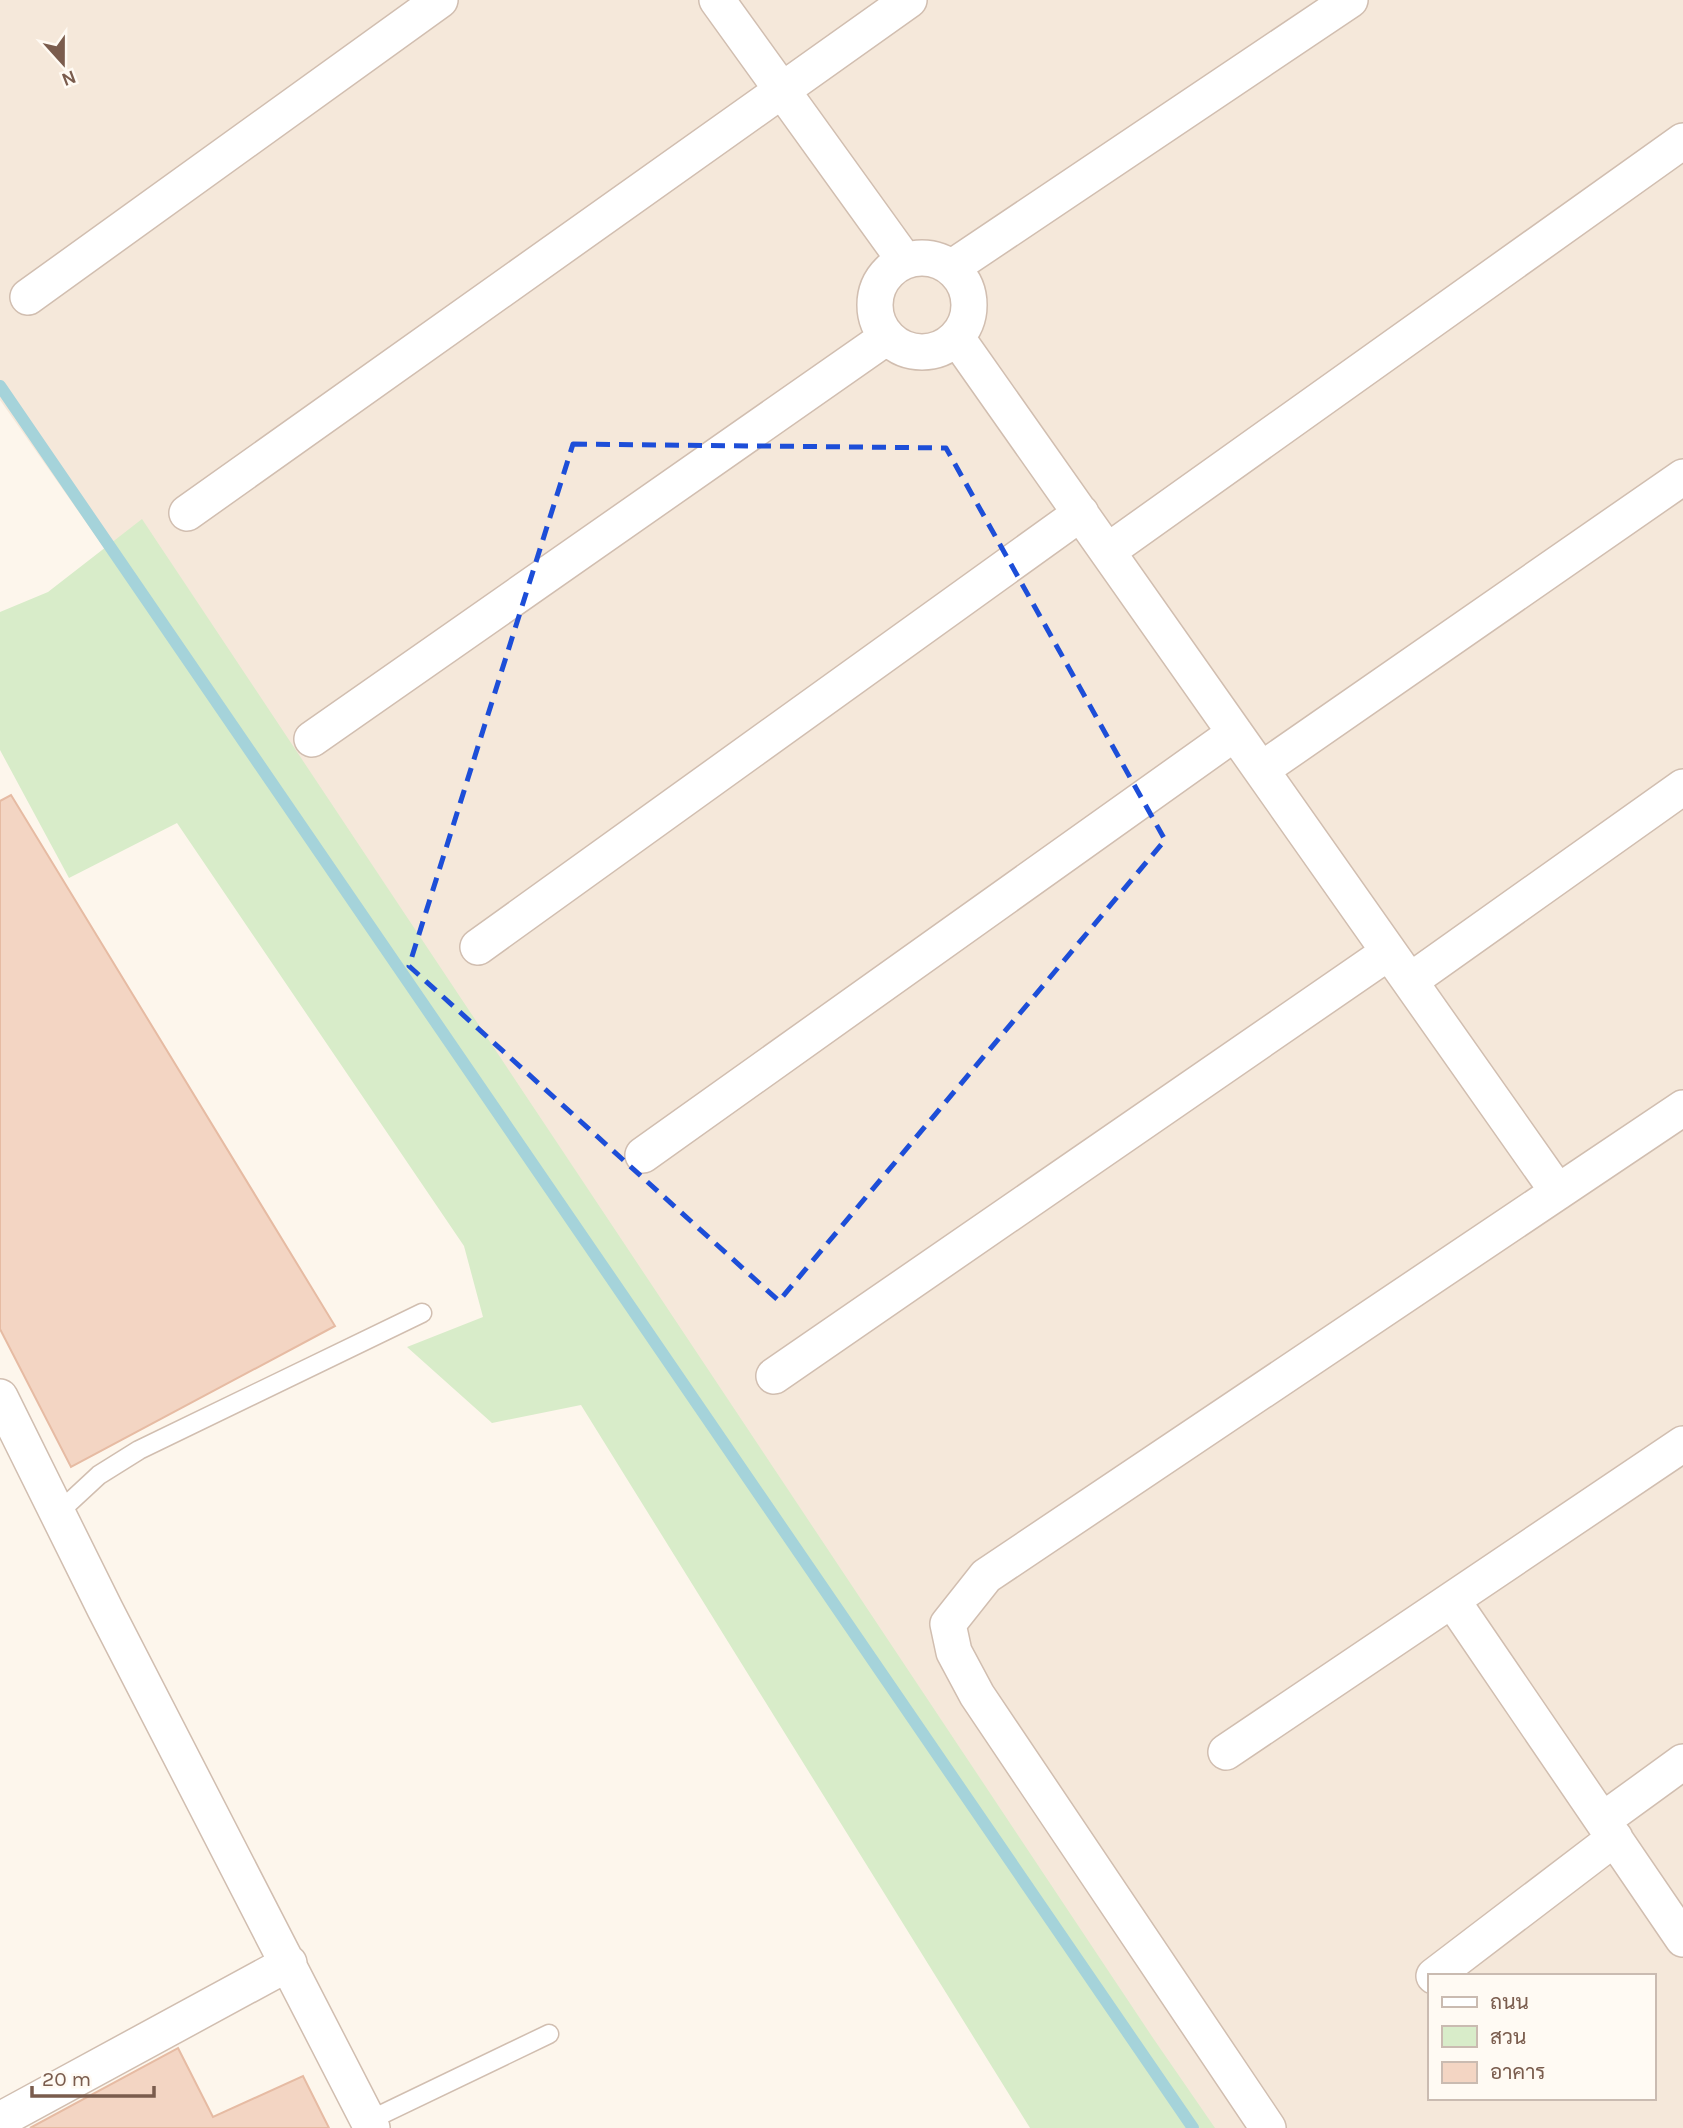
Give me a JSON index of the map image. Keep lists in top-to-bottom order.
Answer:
{
  "legend": ["ถนน", "สวน", "อาคาร"],
  "scale_bar": "20 m",
  "north": "bottom"
}
